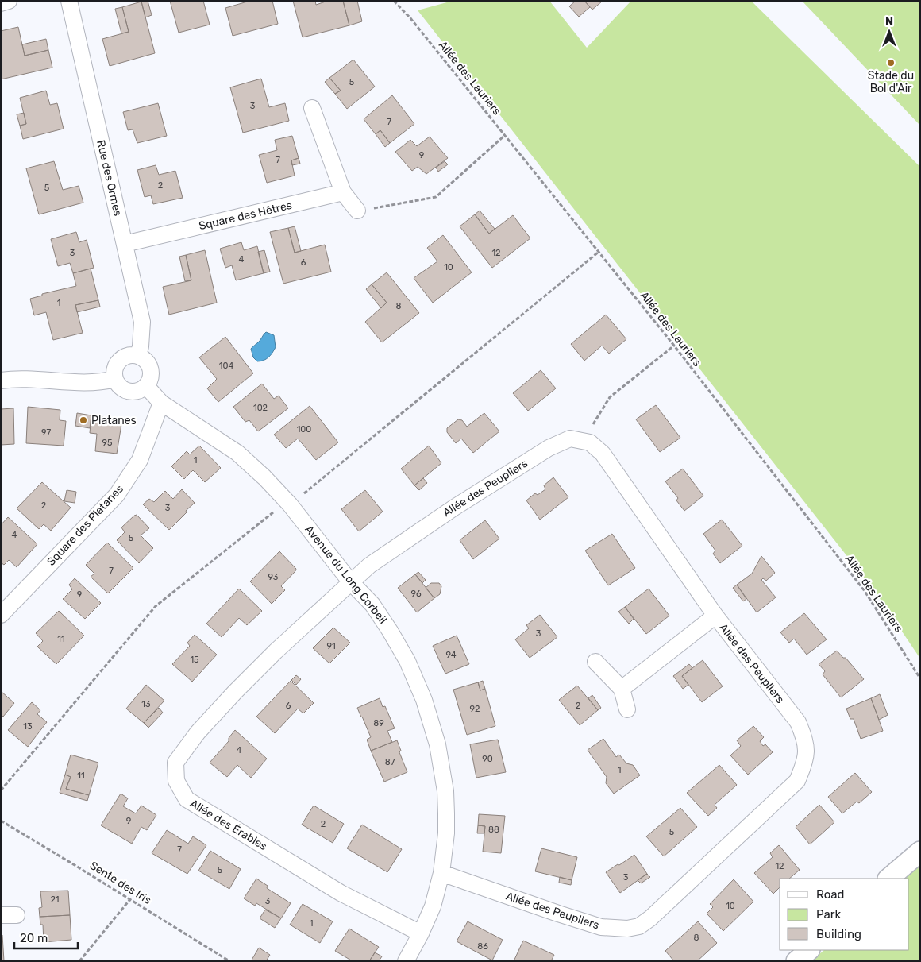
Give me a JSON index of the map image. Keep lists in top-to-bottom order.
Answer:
{
  "streets": {
    "street": [
      "Rue des Ormes",
      "Square des Hêtres",
      "Allée des Peupliers",
      "Square des Platanes",
      "Avenue du Long Corbeil",
      "Allée des Érables"
    ],
    "path": ["Allée des Lauriers", "Sente des Iris"]
  },
  "crossings": [
    ["Rue des Ormes", "Square des Hêtres"],
    ["Rue des Ormes", "Avenue du Long Corbeil"],
    ["Allée des Peupliers", "Avenue du Long Corbeil"],
    ["Allée des Peupliers", "Allée des Érables"],
    ["Square des Platanes", "Avenue du Long Corbeil"],
    ["Avenue du Long Corbeil", "Allée des Érables"]
  ],
  "places": ["Stade du Bol d'Air", "Platanes"],
  "house_numbers": [
    "5",
    "3",
    "7",
    "9",
    "7",
    "2",
    "5",
    "3",
    "12",
    "4",
    "6",
    "10",
    "1",
    "8",
    "104",
    "102",
    "100",
    "97",
    "95",
    "1",
    "2",
    "3",
    "4",
    "5",
    "7",
    "93",
    "96",
    "9",
    "3",
    "11",
    "91",
    "94",
    "15",
    "13",
    "6",
    "2",
    "92",
    "89",
    "13",
    "4",
    "90",
    "87",
    "1",
    "11",
    "9",
    "2",
    "88",
    "5",
    "7",
    "12",
    "5",
    "3",
    "21",
    "3",
    "10",
    "1",
    "8",
    "86"
  ],
  "legend": ["Road", "Park", "Building"],
  "scale_bar": "20 m",
  "north": "top"
}
